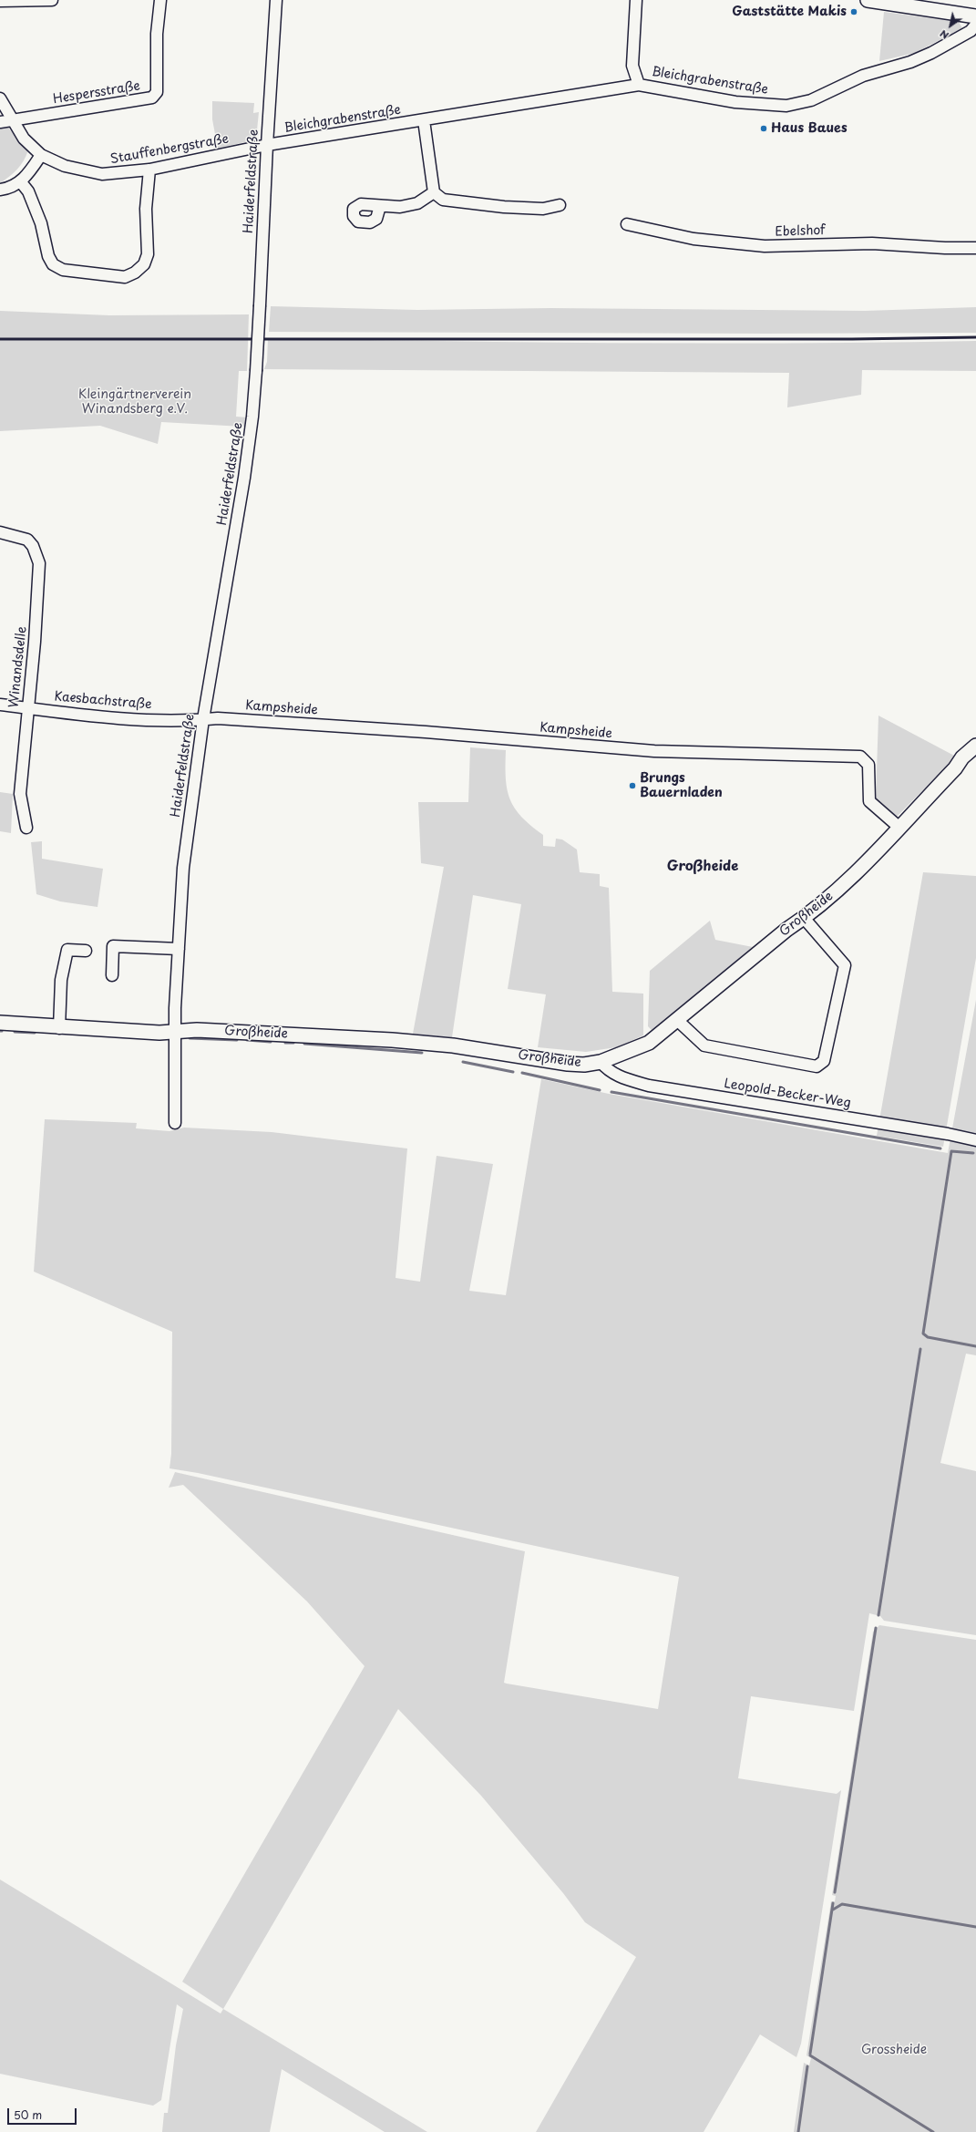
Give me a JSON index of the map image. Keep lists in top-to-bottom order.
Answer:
{
  "streets": {
    "street": [
      "Bleichgrabenstraße",
      "Hespersstraße",
      "Stauffenbergstraße",
      "Haiderfeldstraße",
      "Ebelshof",
      "Winandsdelle",
      "Kaesbachstraße",
      "Kampsheide",
      "Großheide",
      "Leopold-Becker-Weg"
    ]
  },
  "crossings": [
    ["Bleichgrabenstraße", "Stauffenbergstraße"],
    ["Bleichgrabenstraße", "Haiderfeldstraße"],
    ["Hespersstraße", "Stauffenbergstraße"],
    ["Stauffenbergstraße", "Haiderfeldstraße"],
    ["Haiderfeldstraße", "Kaesbachstraße"],
    ["Haiderfeldstraße", "Kampsheide"],
    ["Haiderfeldstraße", "Großheide"],
    ["Winandsdelle", "Kaesbachstraße"],
    ["Kaesbachstraße", "Kampsheide"],
    ["Kampsheide", "Großheide"],
    ["Großheide", "Leopold-Becker-Weg"]
  ],
  "districts": ["Großheide"],
  "parks": ["Kleingärtnerverein Winandsberg e.V.", "Grossheide"],
  "places": ["Gaststätte Makis", "Haus Baues", "Brungs Bauernladen"],
  "scale_bar": "50 m",
  "north": "bottom left"
}
